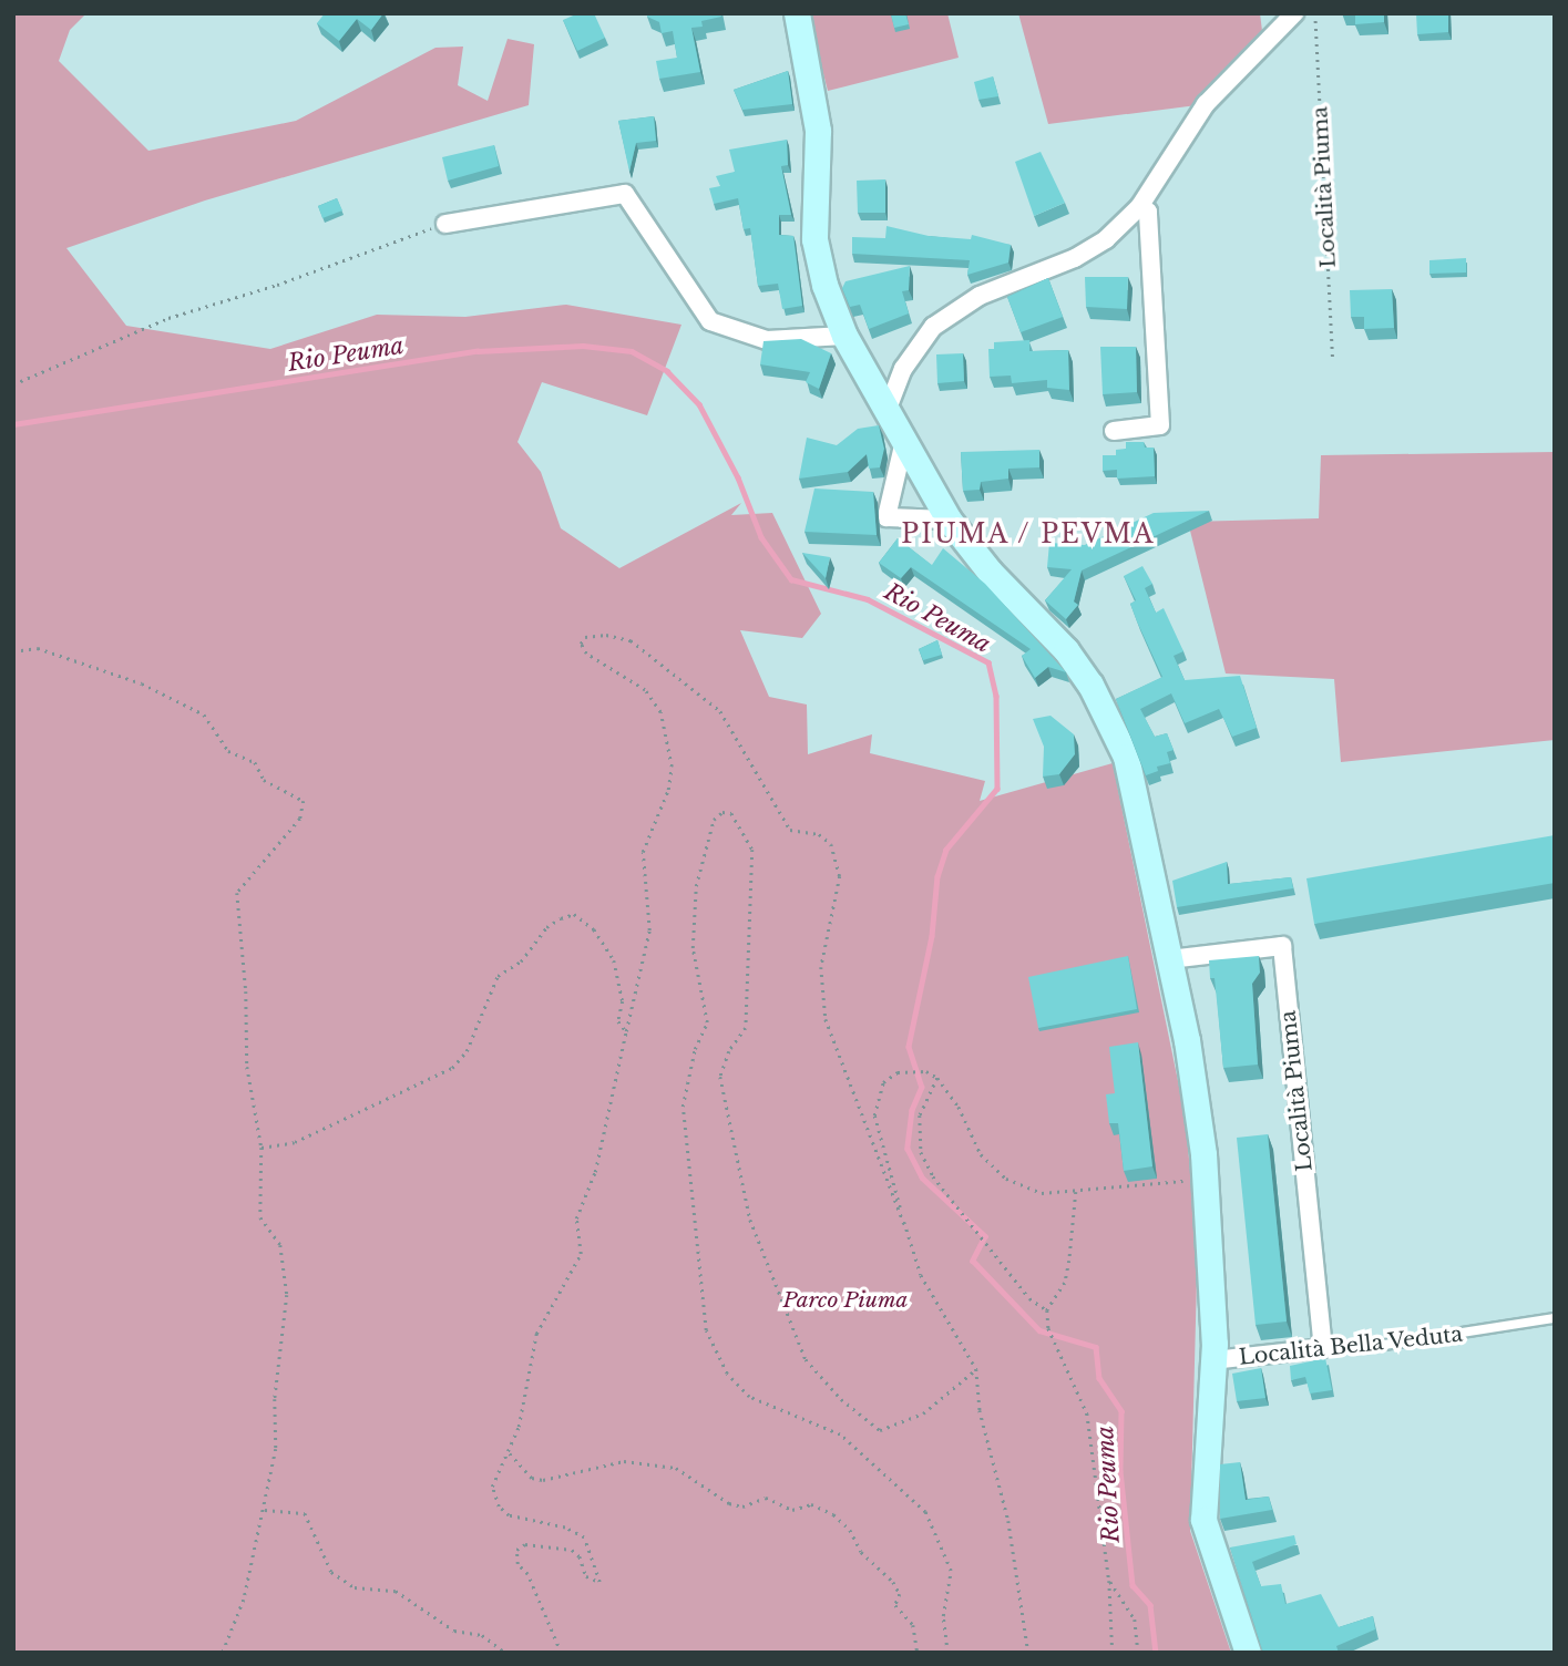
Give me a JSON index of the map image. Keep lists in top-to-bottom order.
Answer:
{
  "streets": {
    "street": ["Località Piuma", "Località Bella Veduta"]
  },
  "crossings": [
    ["Località Piuma", "Località Bella Veduta"]
  ],
  "districts": ["PIUMA / PEVMA"],
  "water": ["Rio Peuma"],
  "parks": ["Parco Piuma"]
}
